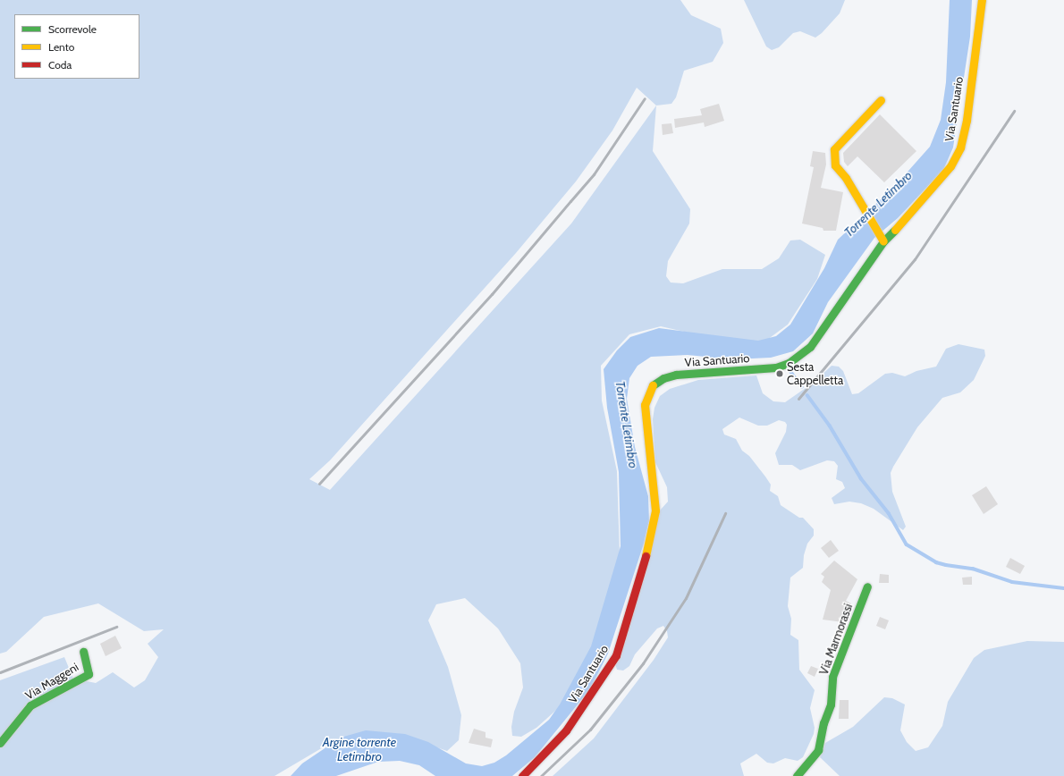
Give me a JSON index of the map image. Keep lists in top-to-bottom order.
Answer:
{
  "streets": {
    "main road": ["Via Santuario", "Via Marmorassi", "Via Maggeni"]
  },
  "water": ["Torrente Letimbro", "Argine torrente Letimbro"],
  "places": ["Sesta Cappelletta"],
  "legend": ["Scorrevole", "Lento", "Coda"]
}
